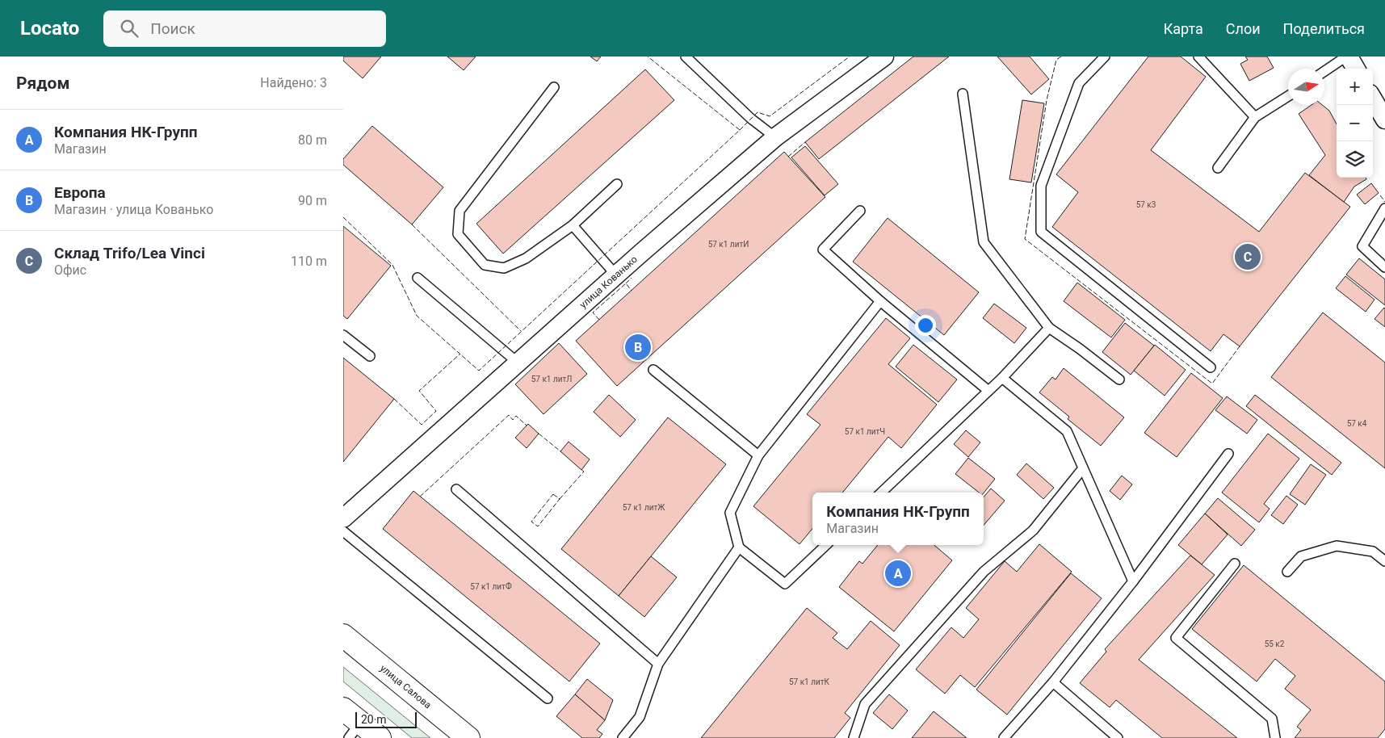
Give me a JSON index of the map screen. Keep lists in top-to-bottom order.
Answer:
{
  "streets": {
    "main road": ["улица Салова"],
    "street": ["улица Кованько"]
  },
  "house_numbers": [
    "57 к3",
    "57 к1 литИ",
    "57 к1 литЛ",
    "57 к4",
    "57 к1 литЧ",
    "57 к1 литЖ",
    "57 к1 литФ",
    "55 к2",
    "57 к1 литК"
  ],
  "scale_bar": "20 m",
  "north": "right",
  "page": {
    "header": "Locato",
    "search": "Поиск",
    "nav": ["Карта", "Слои", "Поделиться"],
    "heading": ["Рядом", "Найдено: 3"],
    "map_buttons": ["+", "−"],
    "list": [
      {
        "mark": "A",
        "name": "Компания НК-Групп",
        "note": "Магазин",
        "value": "80 m"
      },
      {
        "mark": "B",
        "name": "Европа",
        "note": "Магазин · улица Кованько",
        "value": "90 m"
      },
      {
        "mark": "C",
        "name": "Склад Trifo/Lea Vinci",
        "note": "Офис",
        "value": "110 m"
      }
    ],
    "pins": ["C", "B", "A"],
    "popup": ["Компания НК-Групп", "Магазин"],
    "scale": "20 m"
  }
}
